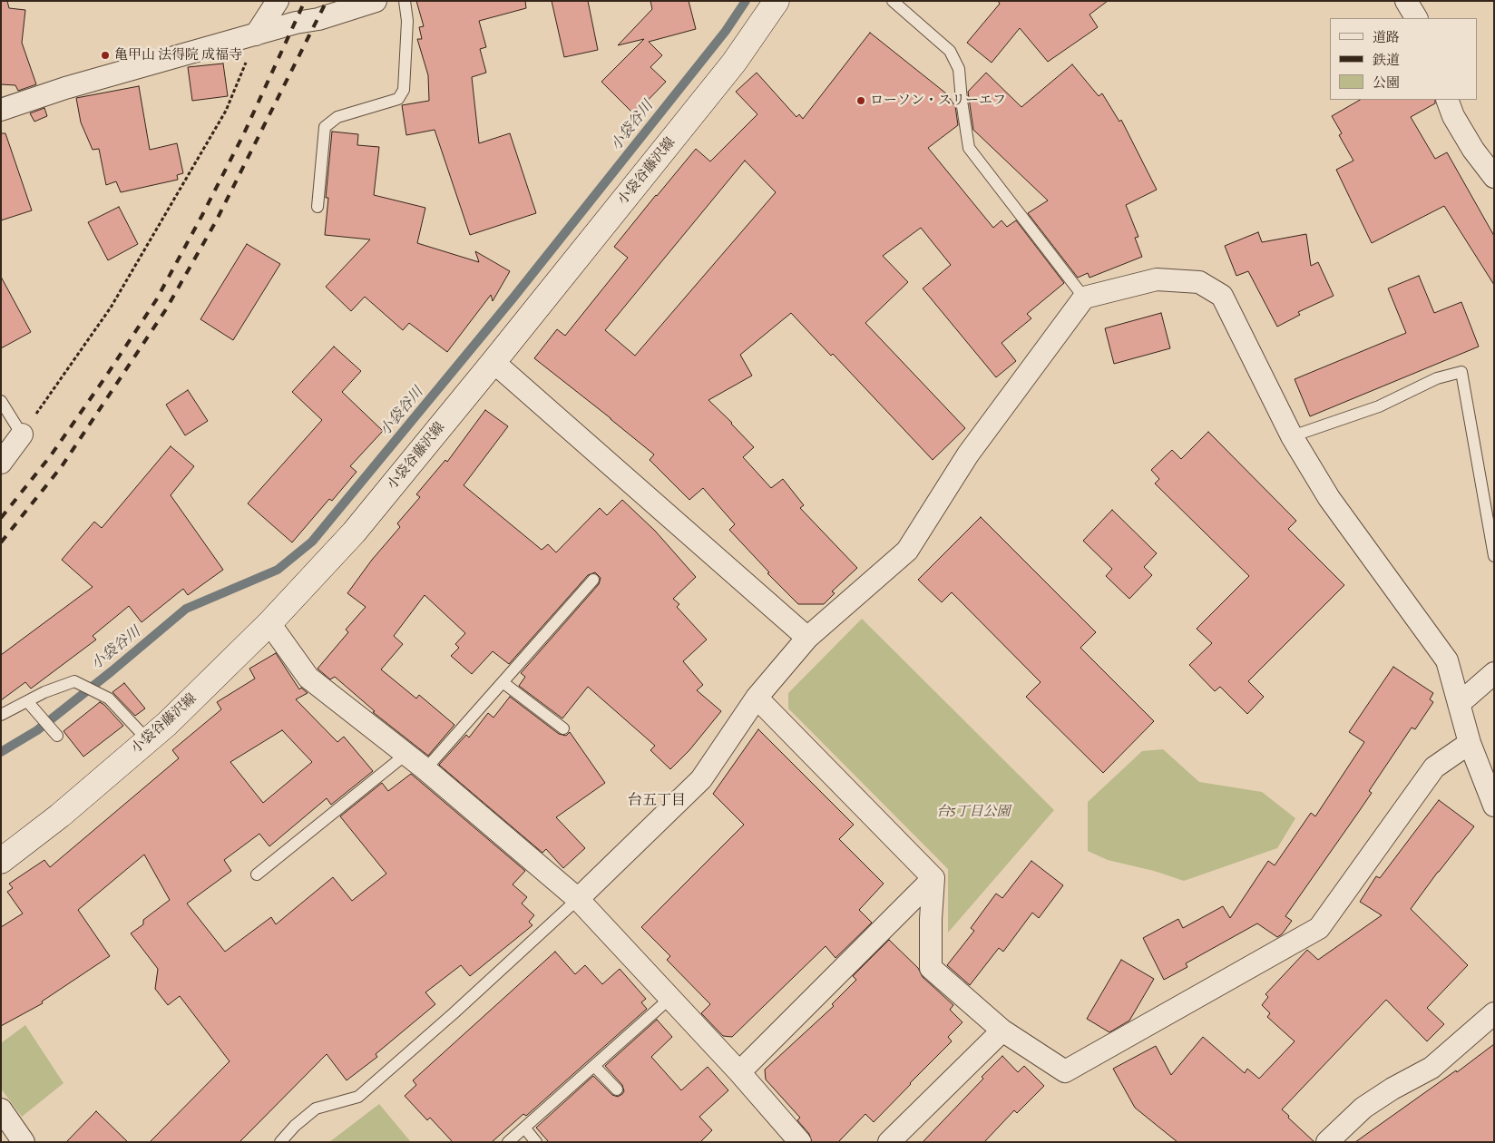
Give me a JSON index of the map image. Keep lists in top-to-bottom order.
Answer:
{
  "streets": {
    "main road": ["小袋谷藤沢線"]
  },
  "districts": ["台五丁目"],
  "water": ["小袋谷川"],
  "parks": ["台5丁目公園"],
  "places": ["亀甲山 法得院 成福寺", "ローソン・スリーエフ"],
  "legend": ["道路", "鉄道", "公園"]
}
